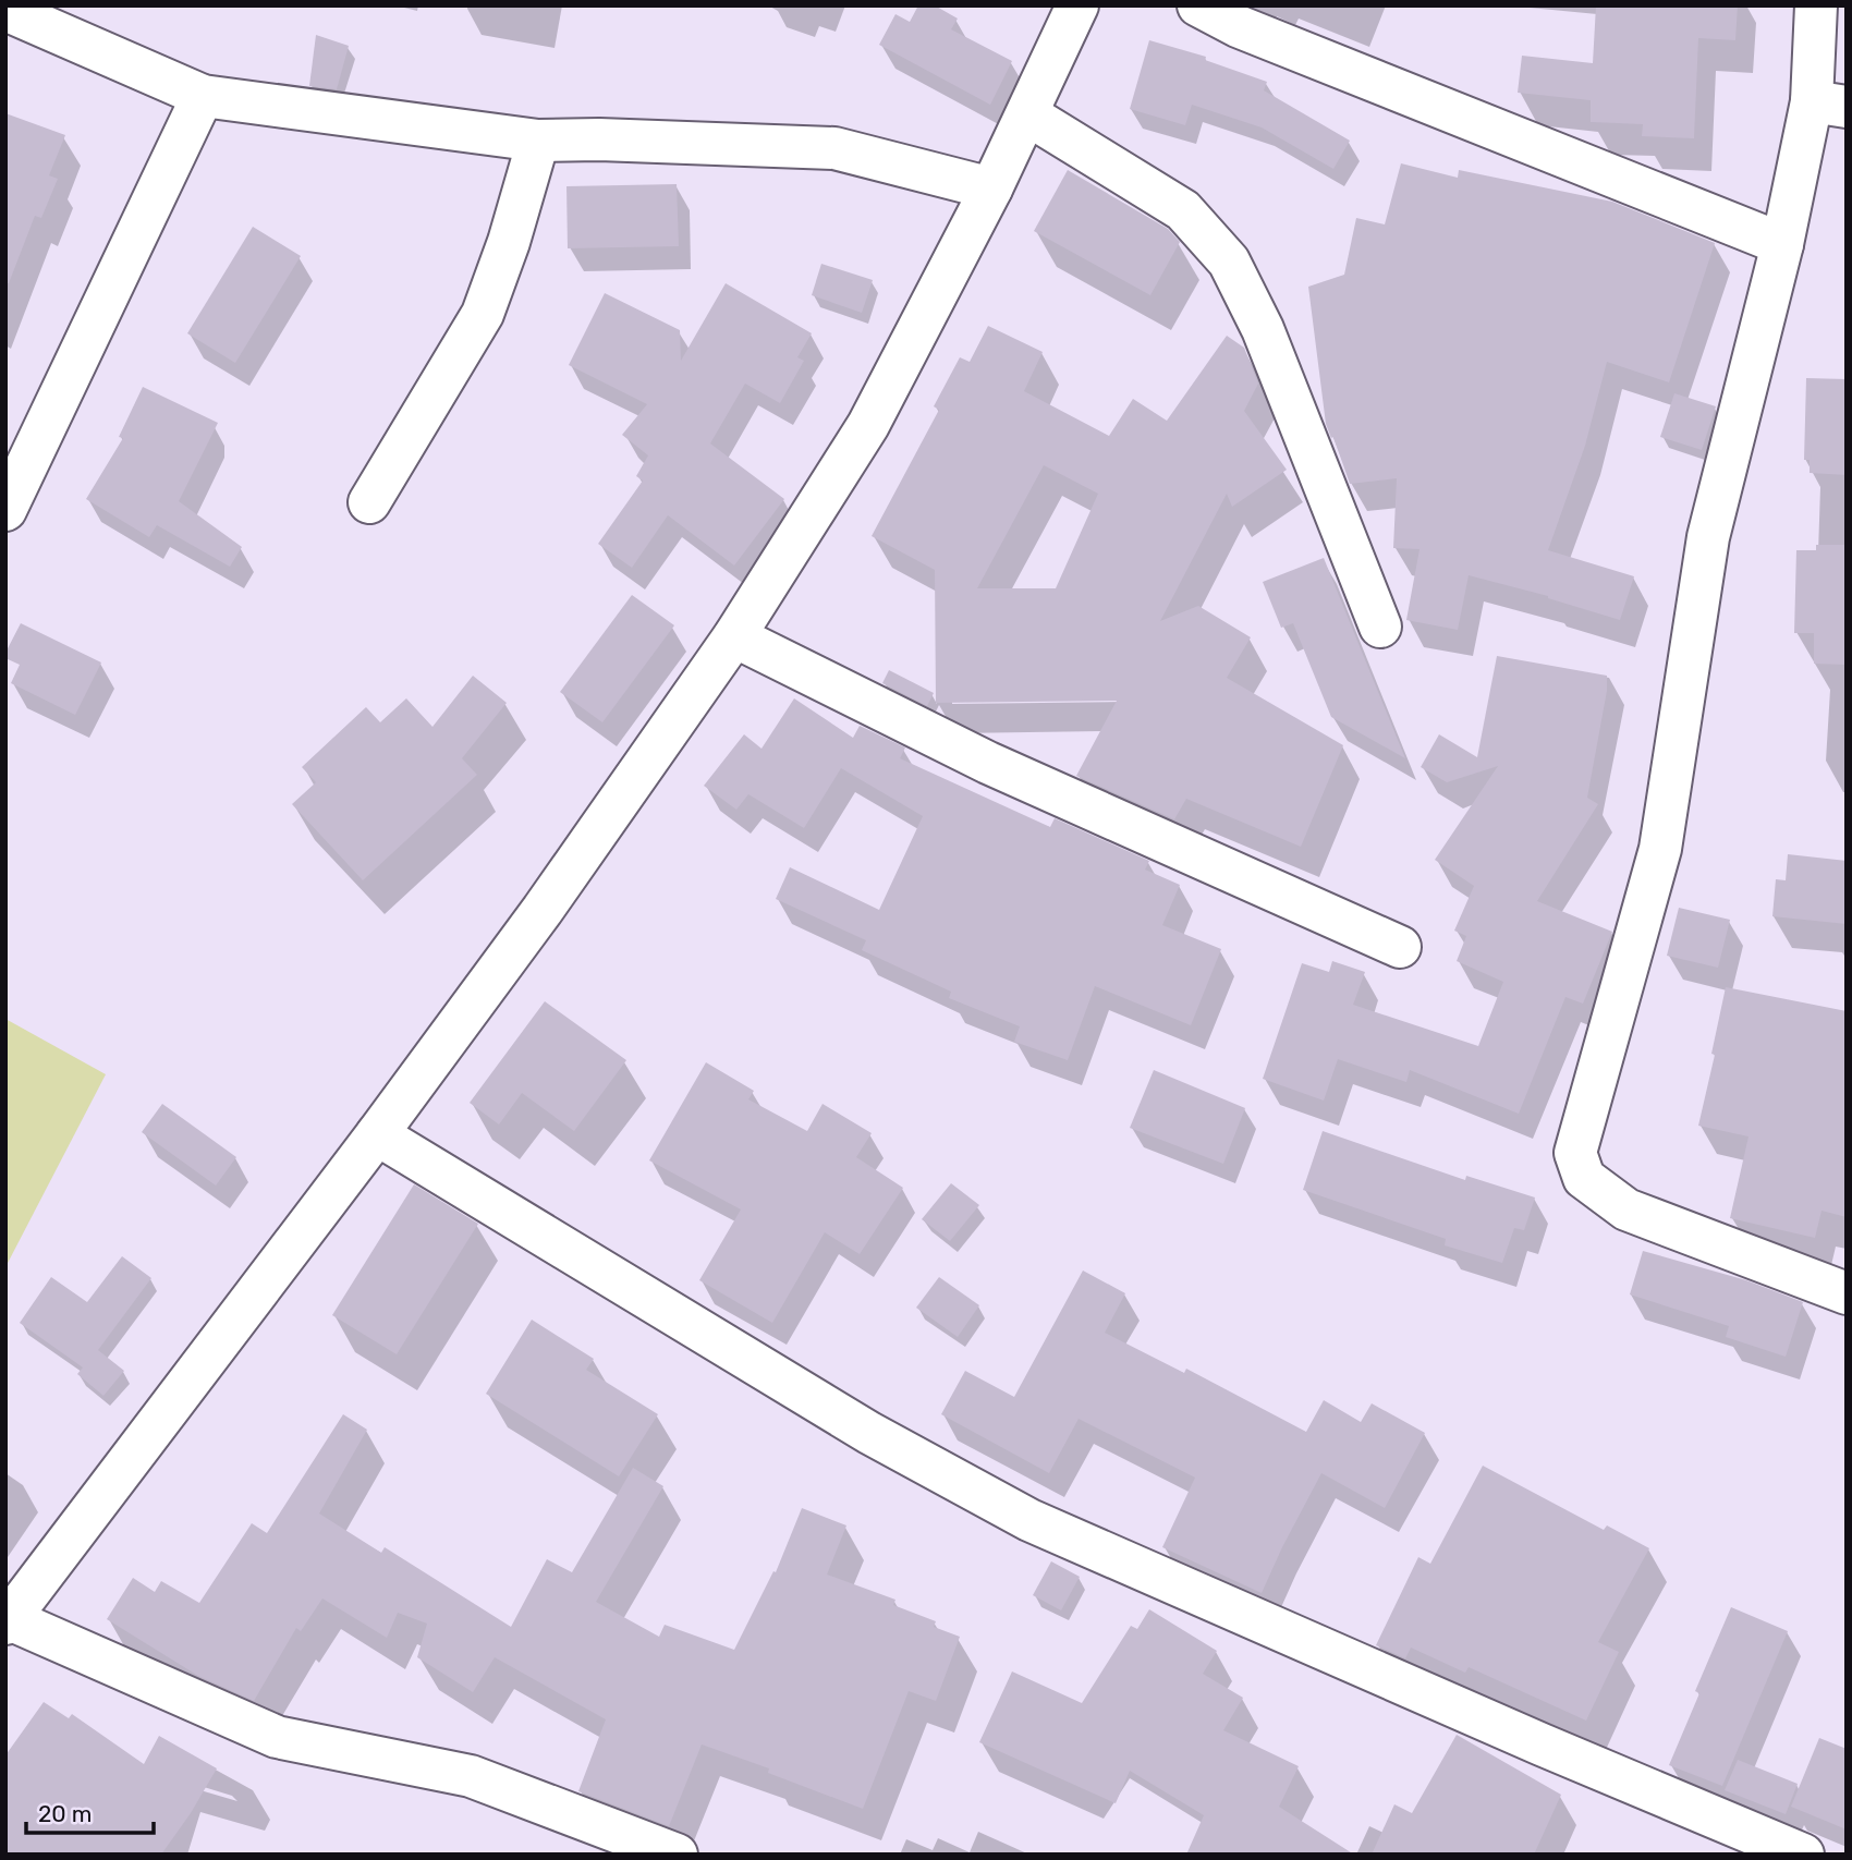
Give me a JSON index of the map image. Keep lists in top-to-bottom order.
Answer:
{
  "scale_bar": "20 m"
}
